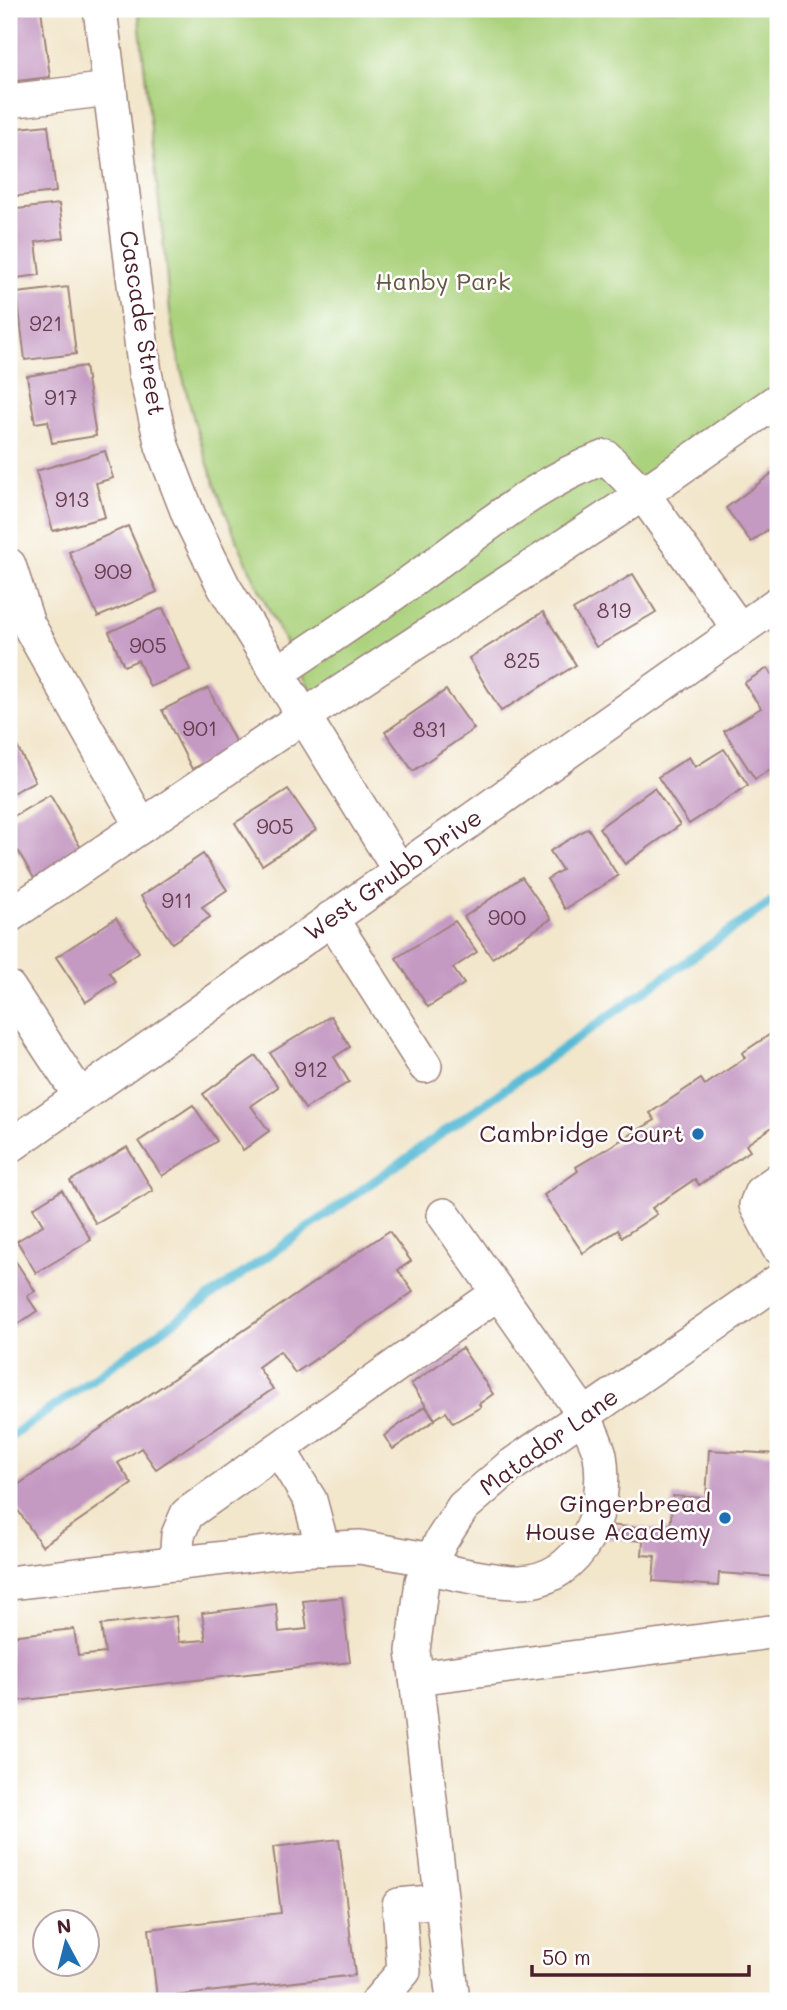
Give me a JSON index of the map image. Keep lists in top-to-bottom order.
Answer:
{
  "streets": {
    "street": ["Cascade Street", "West Grubb Drive", "Matador Lane"]
  },
  "crossings": [
    ["Cascade Street", "West Grubb Drive"]
  ],
  "parks": ["Hanby Park"],
  "places": ["Cambridge Court", "Gingerbread House Academy"],
  "house_numbers": [
    "921",
    "917",
    "913",
    "909",
    "819",
    "905",
    "825",
    "901",
    "831",
    "905",
    "911",
    "900",
    "912"
  ],
  "scale_bar": "50 m",
  "north": "top"
}
